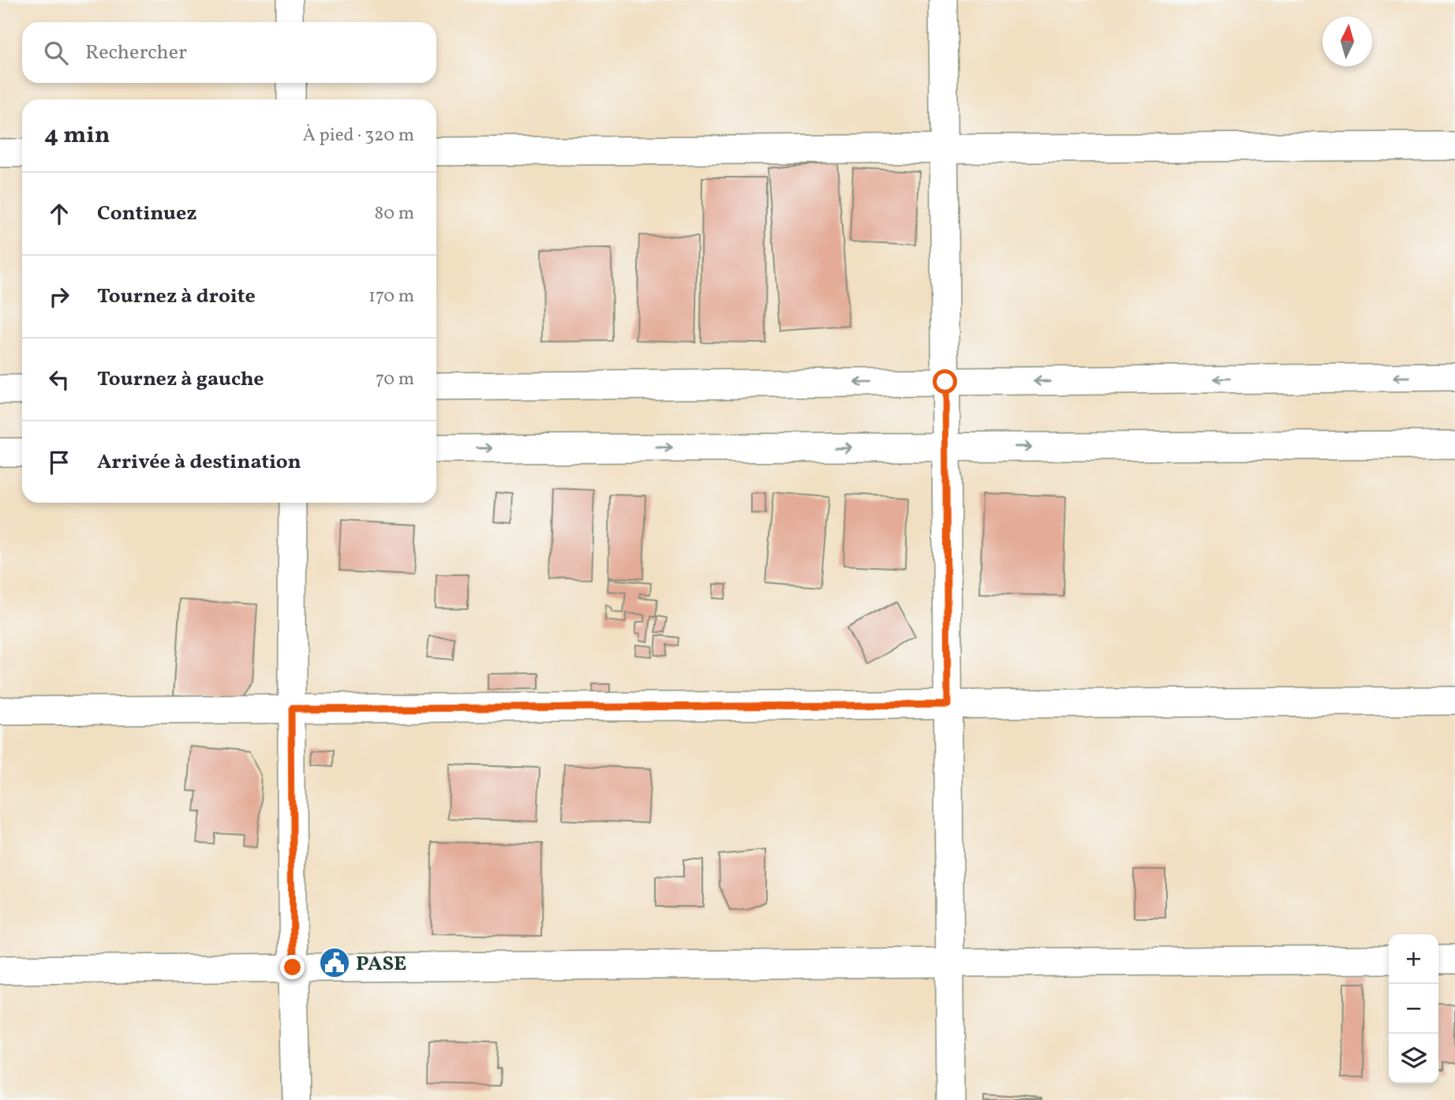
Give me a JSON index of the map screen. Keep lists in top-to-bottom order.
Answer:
{
  "places": {
    "public building": ["PASE"]
  },
  "north": "top",
  "page": {
    "search": "Rechercher",
    "heading": ["4 min", "À pied · 320 m"],
    "list": [
      ["Continuez", "80 m"],
      ["Tournez à droite", "170 m"],
      ["Tournez à gauche", "70 m"],
      "Arrivée à destination"
    ],
    "map_buttons": ["+", "−"]
  }
}
